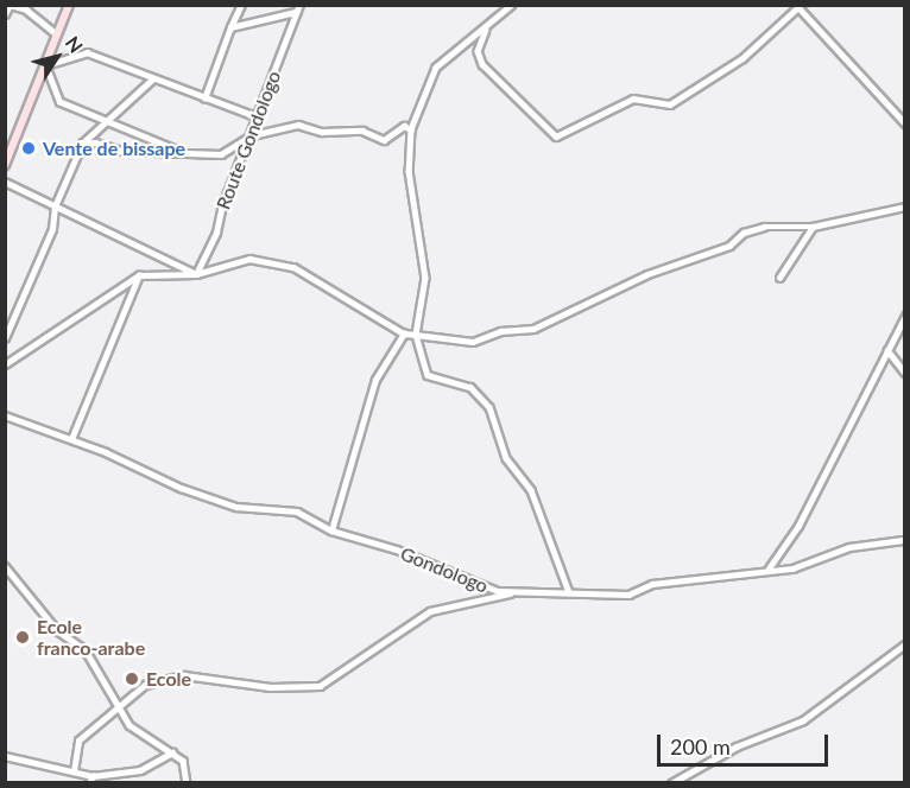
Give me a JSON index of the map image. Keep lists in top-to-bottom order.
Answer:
{
  "streets": {
    "street": ["Route Gondologo", "Gondologo"]
  },
  "places": ["Vente de bissape", "Ecole franco-arabe", "Ecole"],
  "scale_bar": "200 m",
  "north": "top right"
}
